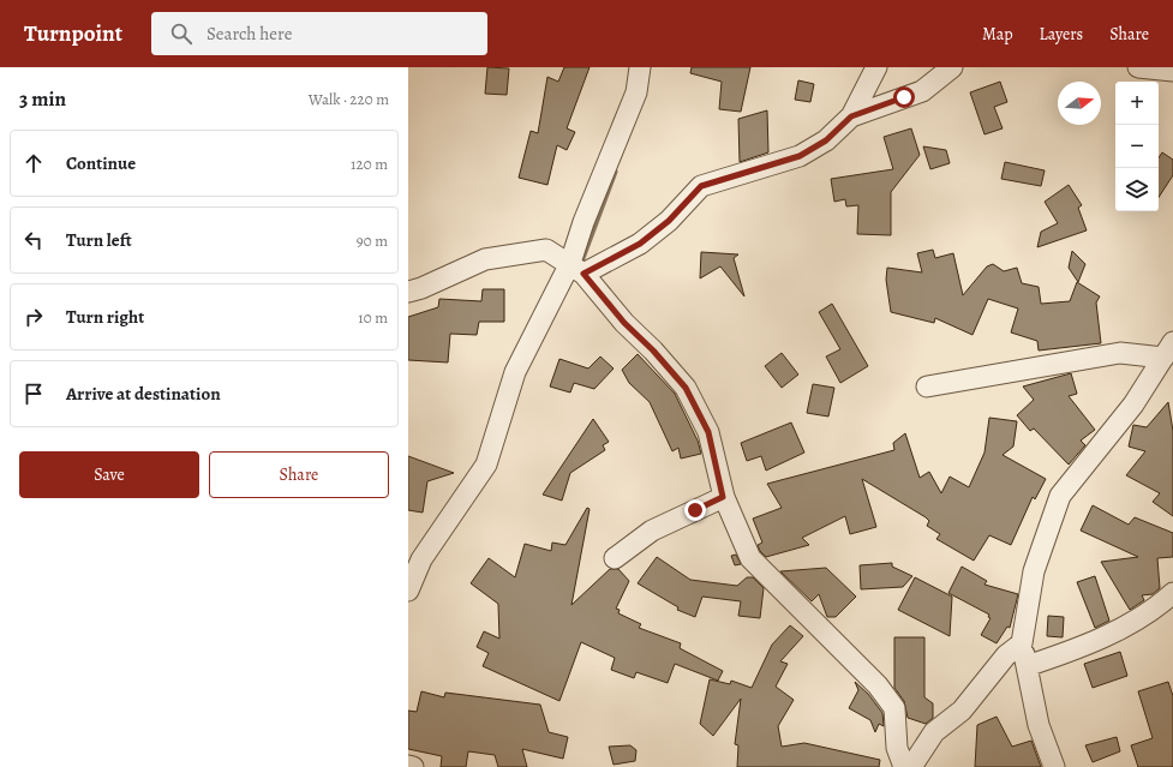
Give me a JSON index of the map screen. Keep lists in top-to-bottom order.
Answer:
{
  "north": "right",
  "page": {
    "header": "Turnpoint",
    "search": "Search here",
    "nav": ["Map", "Layers", "Share"],
    "heading": ["3 min", "Walk · 220 m"],
    "map_buttons": ["+", "−"],
    "list": [
      ["Continue", "120 m"],
      ["Turn left", "90 m"],
      ["Turn right", "10 m"],
      "Arrive at destination"
    ],
    "buttons": ["Save", "Share"]
  }
}
